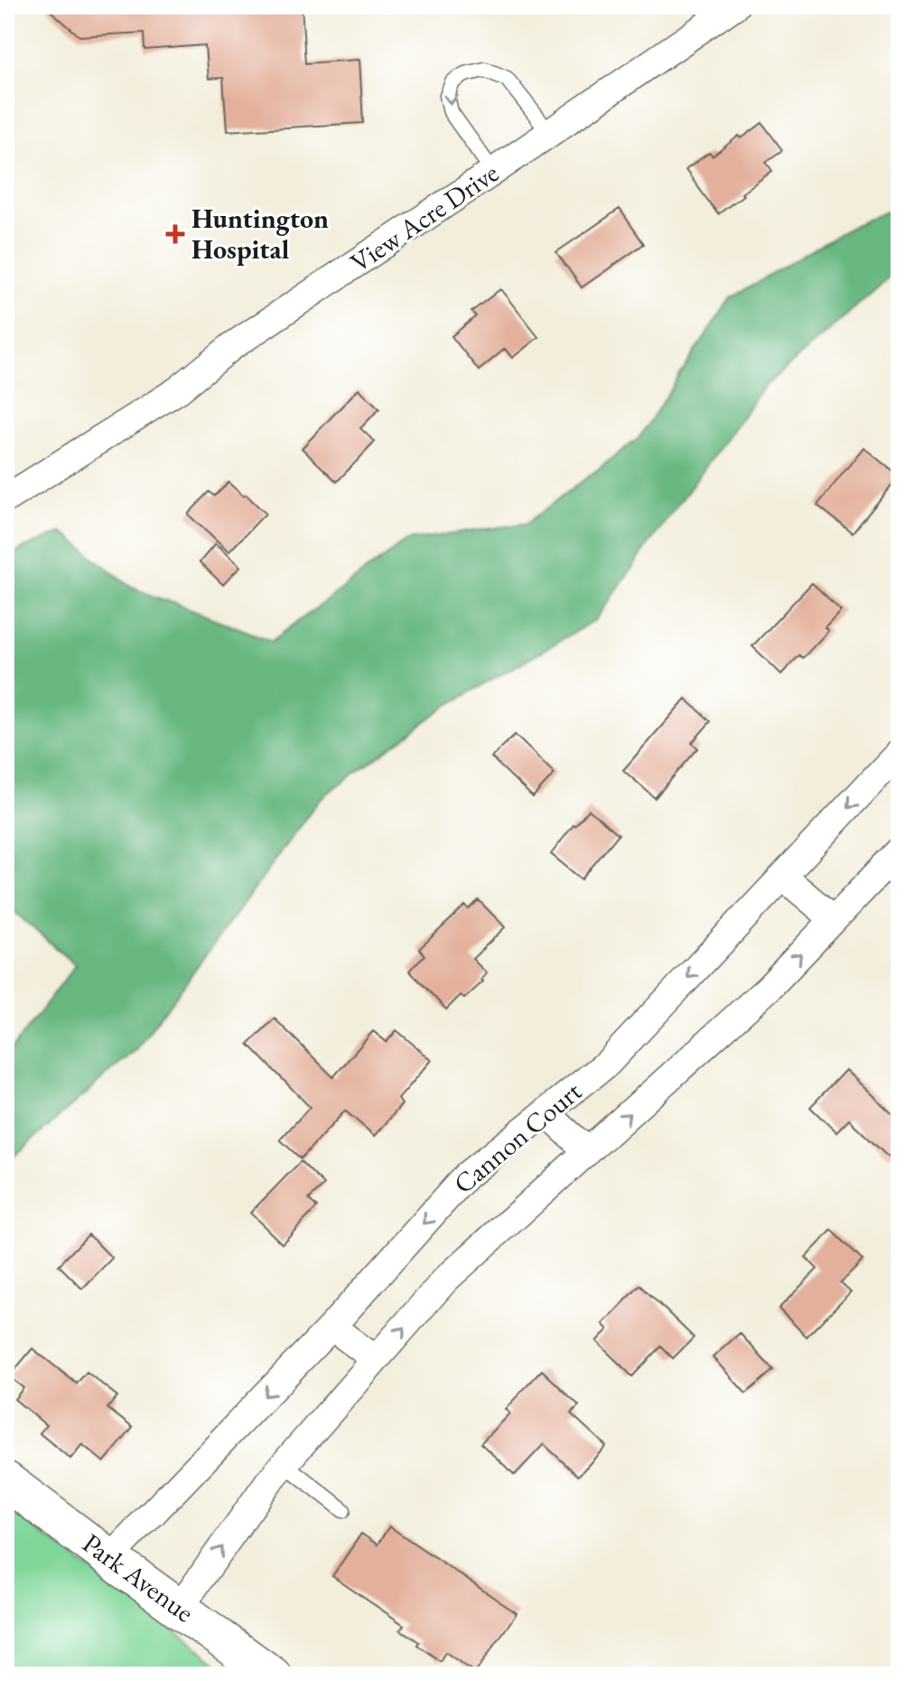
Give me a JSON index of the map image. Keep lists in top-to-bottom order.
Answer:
{
  "streets": {
    "main road": ["Park Avenue"],
    "street": ["View Acre Drive", "Cannon Court"]
  },
  "crossings": [
    ["Cannon Court", "Park Avenue"]
  ],
  "places": {
    "health": ["Huntington Hospital"]
  }
}
